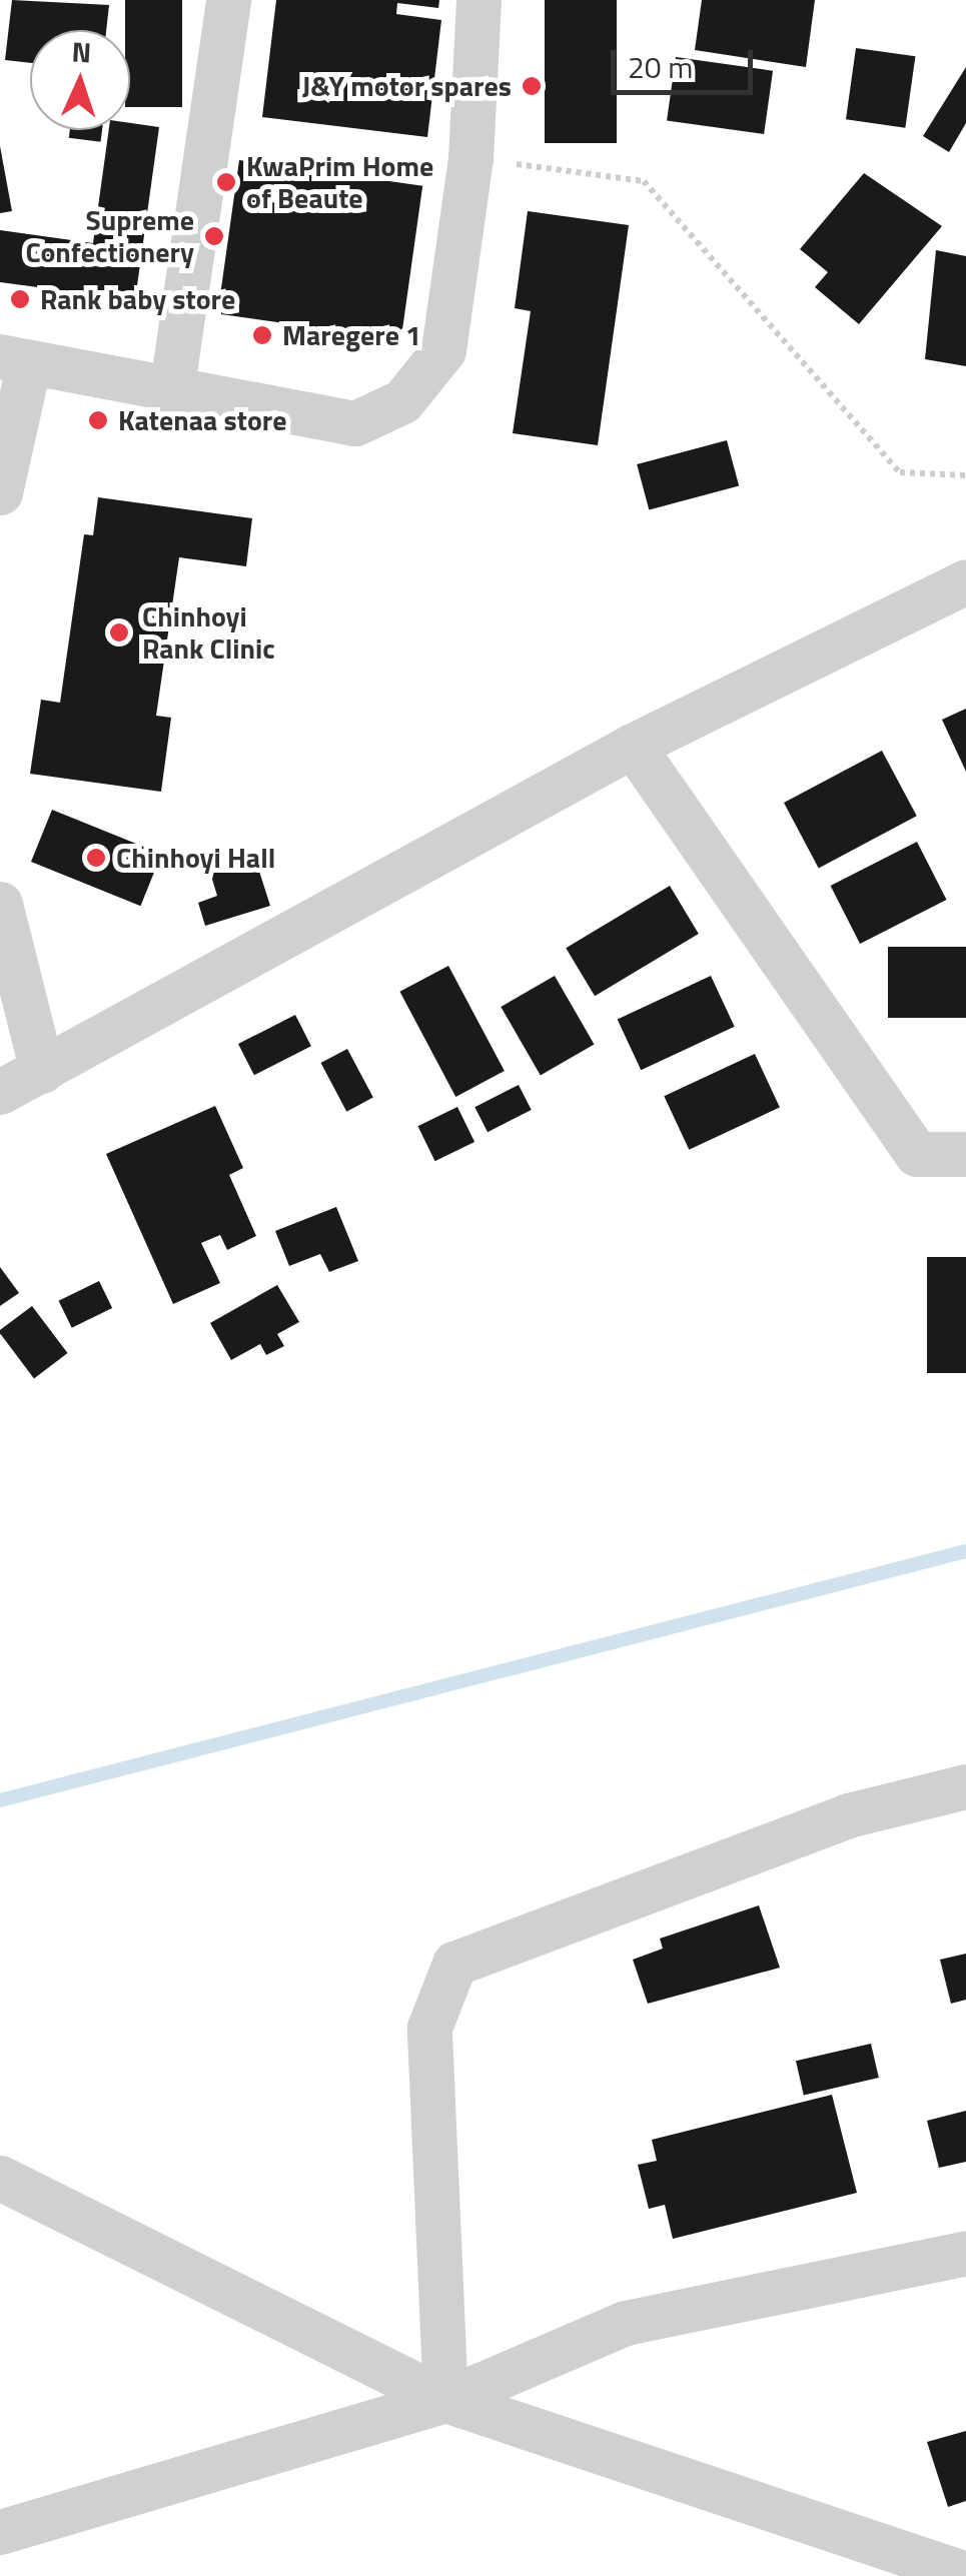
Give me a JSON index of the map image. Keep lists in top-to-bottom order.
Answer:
{
  "places": [
    "J&Y motor spares",
    "KwaPrim Home of Beaute",
    "Supreme Confectionery",
    "Rank baby store",
    "Maregere 1",
    "Katenaa store",
    "Chinhoyi Rank Clinic",
    "Chinhoyi Hall"
  ],
  "scale_bar": "20 m",
  "north": "top"
}
